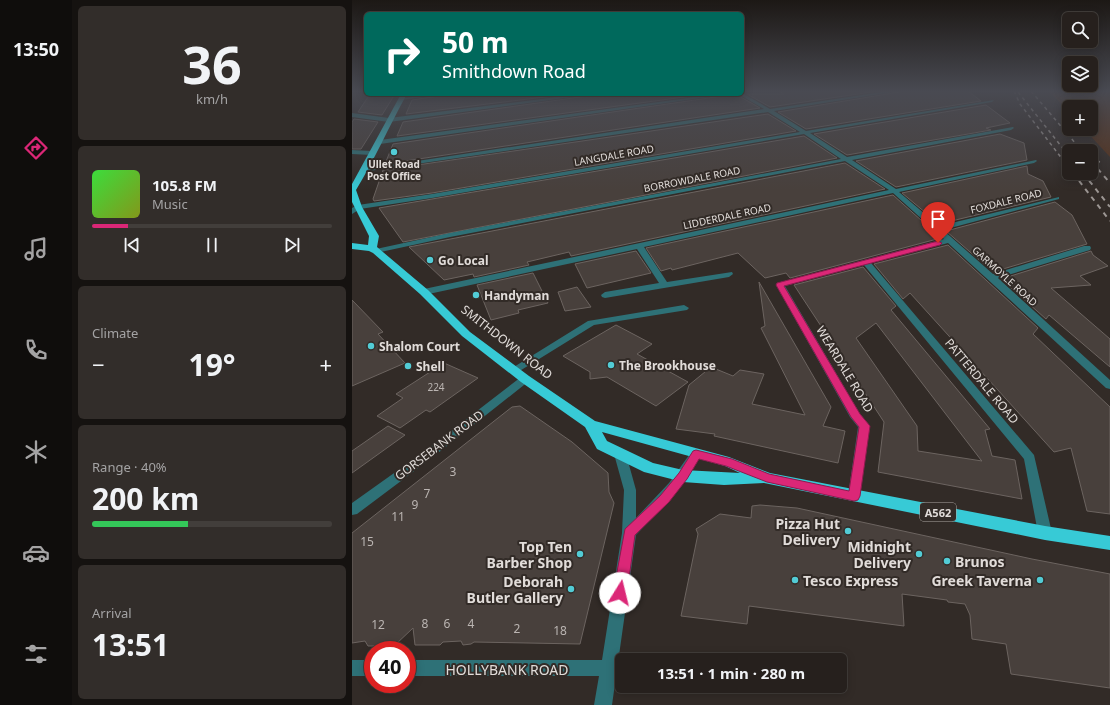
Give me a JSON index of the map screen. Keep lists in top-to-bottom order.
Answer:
{
  "streets": {
    "highway": ["SMITHDOWN ROAD", "A562"],
    "street": [
      "LANGDALE ROAD",
      "BORROWDALE ROAD",
      "FOXDALE ROAD",
      "LIDDERDALE ROAD",
      "GARMOYLE ROAD",
      "WEARDALE ROAD",
      "PATTERDALE ROAD",
      "GORSEBANK ROAD",
      "HOLLYBANK ROAD"
    ]
  },
  "crossings": [
    ["LANGDALE ROAD", "GARMOYLE ROAD"],
    ["BORROWDALE ROAD", "GARMOYLE ROAD"],
    ["BORROWDALE ROAD", "SMITHDOWN ROAD"],
    ["FOXDALE ROAD", "GARMOYLE ROAD"],
    ["LIDDERDALE ROAD", "GARMOYLE ROAD"],
    ["LIDDERDALE ROAD", "SMITHDOWN ROAD"],
    ["SMITHDOWN ROAD", "WEARDALE ROAD"],
    ["SMITHDOWN ROAD", "PATTERDALE ROAD"],
    ["SMITHDOWN ROAD", "GORSEBANK ROAD"],
    ["WEARDALE ROAD", "PATTERDALE ROAD"]
  ],
  "places": [
    "Ullet Road Post Office",
    "Go Local",
    "Handyman",
    "Shalom Court",
    "The Brookhouse",
    "Shell",
    "Pizza Hut Delivery",
    "Top Ten Barber Shop",
    "Midnight Delivery",
    "Brunos",
    "Tesco Express",
    "Greek Taverna",
    "Deborah Butler Gallery"
  ],
  "house_numbers": [
    "224",
    "3",
    "7",
    "9",
    "11",
    "15",
    "8",
    "6",
    "4",
    "12",
    "2",
    "18"
  ],
  "page": {
    "tabs": "13:50",
    "tile": [
      ["36", "km/h"],
      "Climate",
      ["Range · 40%", "200 km"],
      ["Arrival", "13:51"]
    ],
    "map_buttons": ["+", "−"],
    "turn": ["50 m", "Smithdown Road"],
    "song": ["105.8 FM", "Music"],
    "heat": ["−", "19°", "+"],
    "limit": "40",
    "trip": "13:51 · 1 min · 280 m"
  }
}
